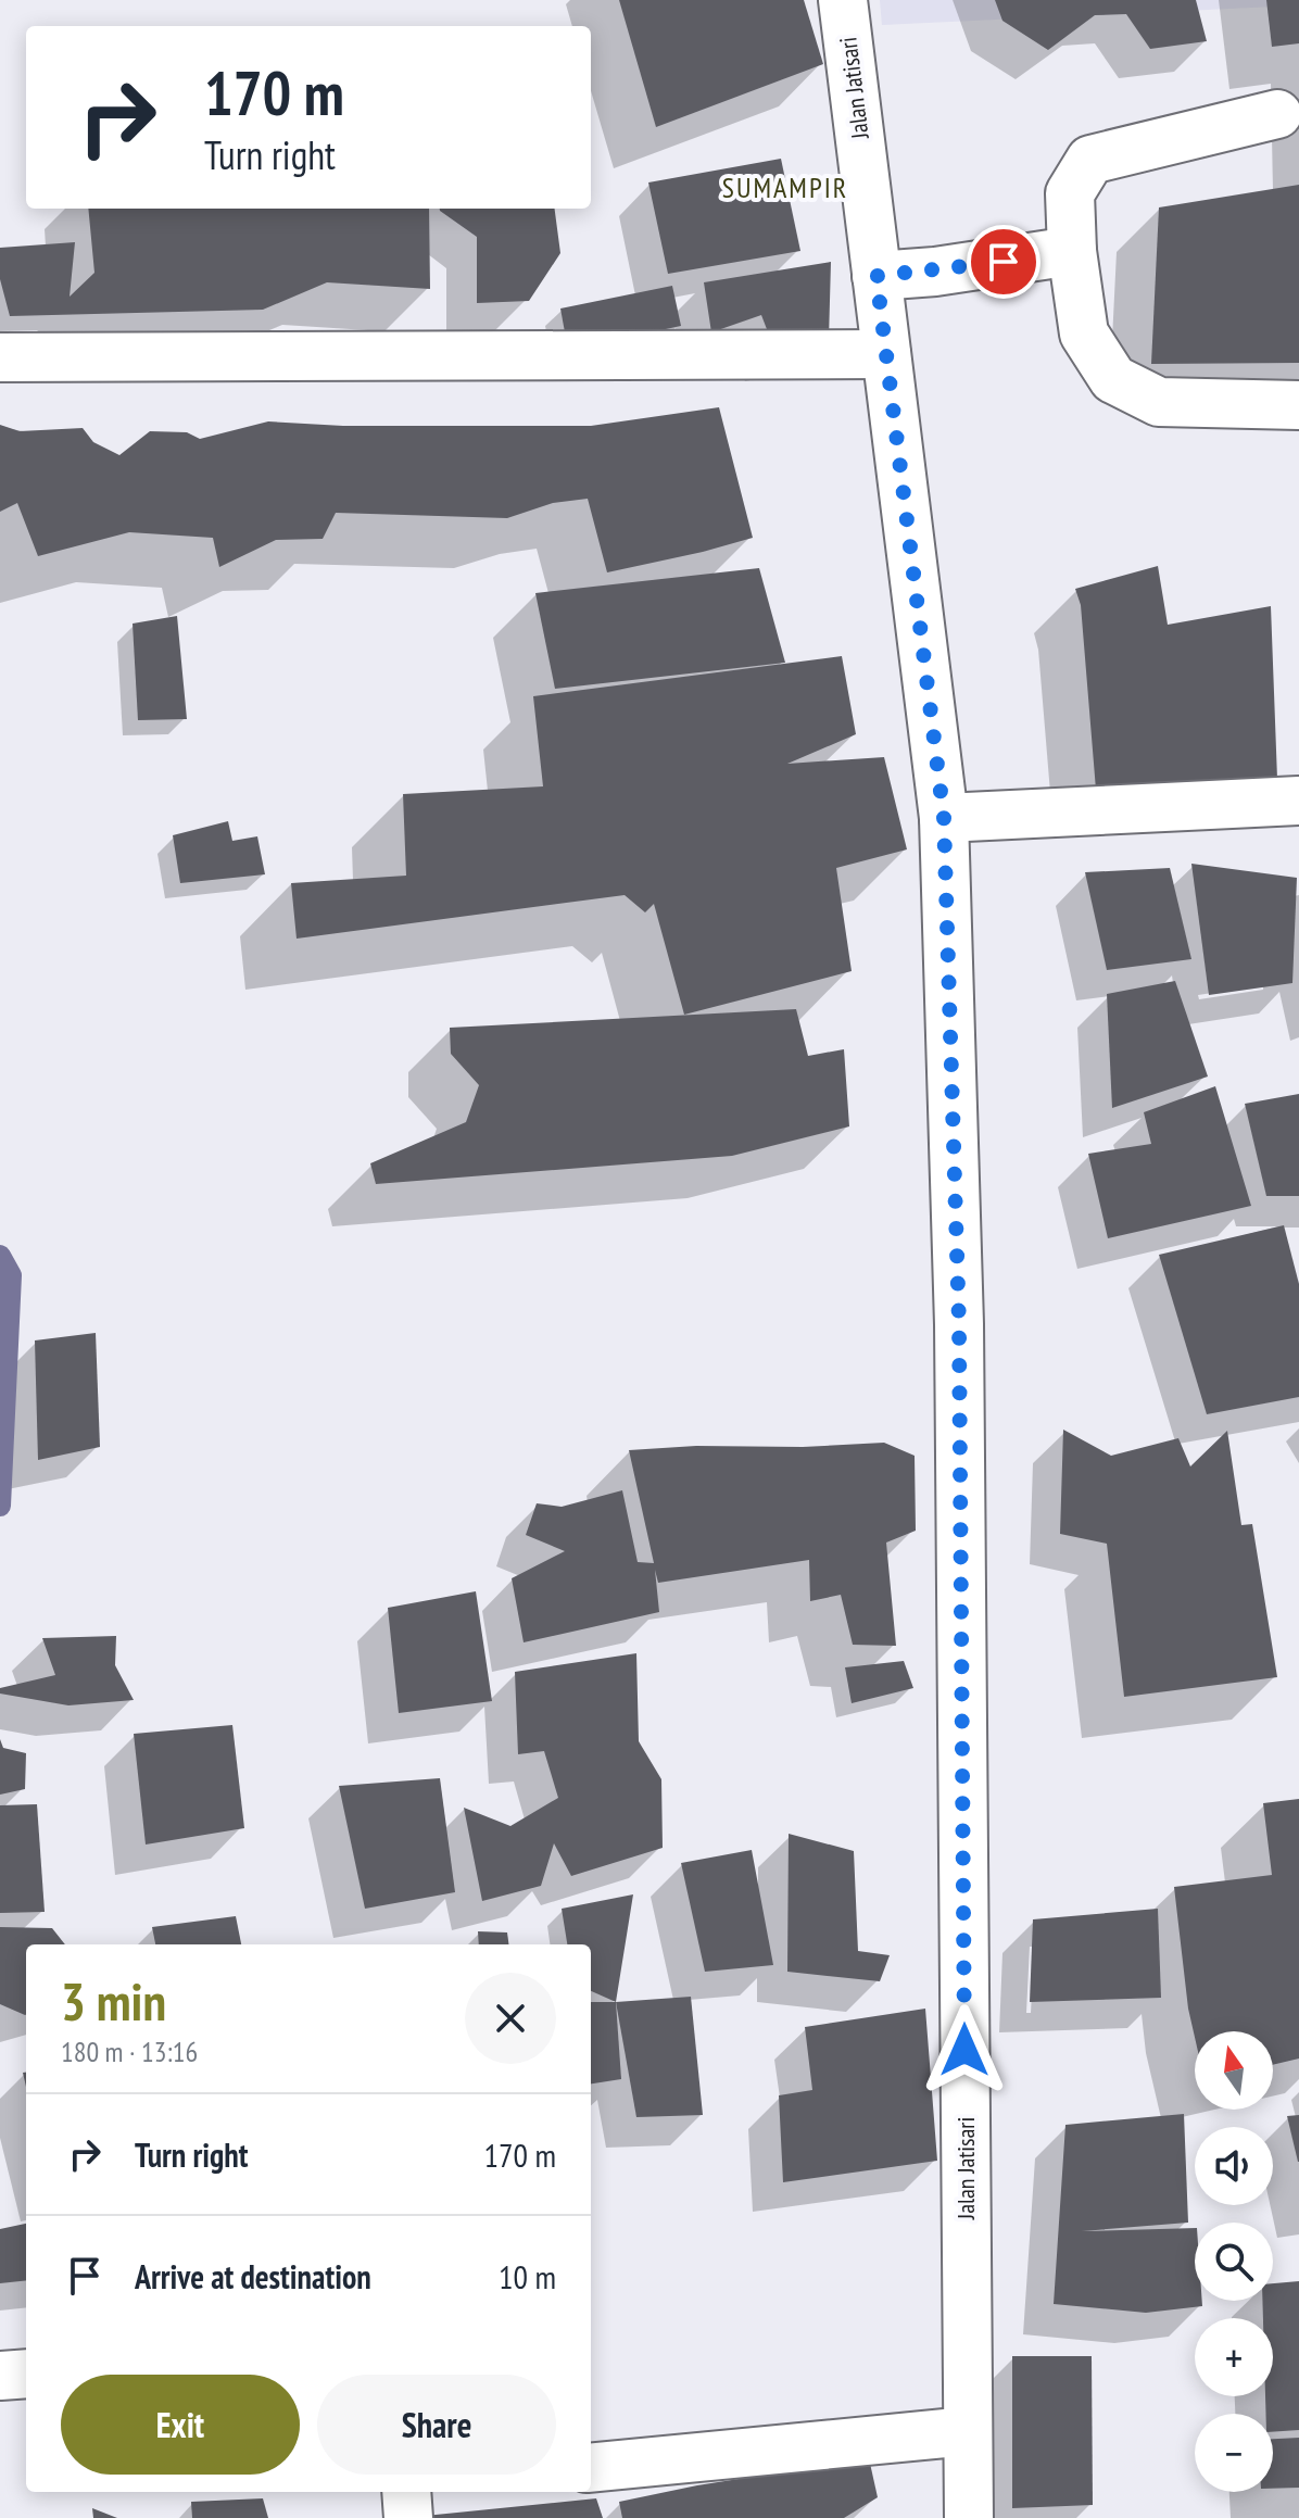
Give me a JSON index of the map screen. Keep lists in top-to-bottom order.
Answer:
{
  "streets": {
    "street": ["Jalan Jatisari"]
  },
  "districts": ["SUMAMPIR"],
  "north": "top",
  "page": {
    "turn": ["170 m", "Turn right"],
    "heading": ["3 min", "180 m · 13:16"],
    "map_buttons": ["+", "−"],
    "list": [
      {
        "name": "Turn right",
        "value": "170 m"
      },
      {
        "name": "Arrive at destination",
        "value": "10 m"
      }
    ],
    "buttons": ["Exit", "Share"]
  }
}
